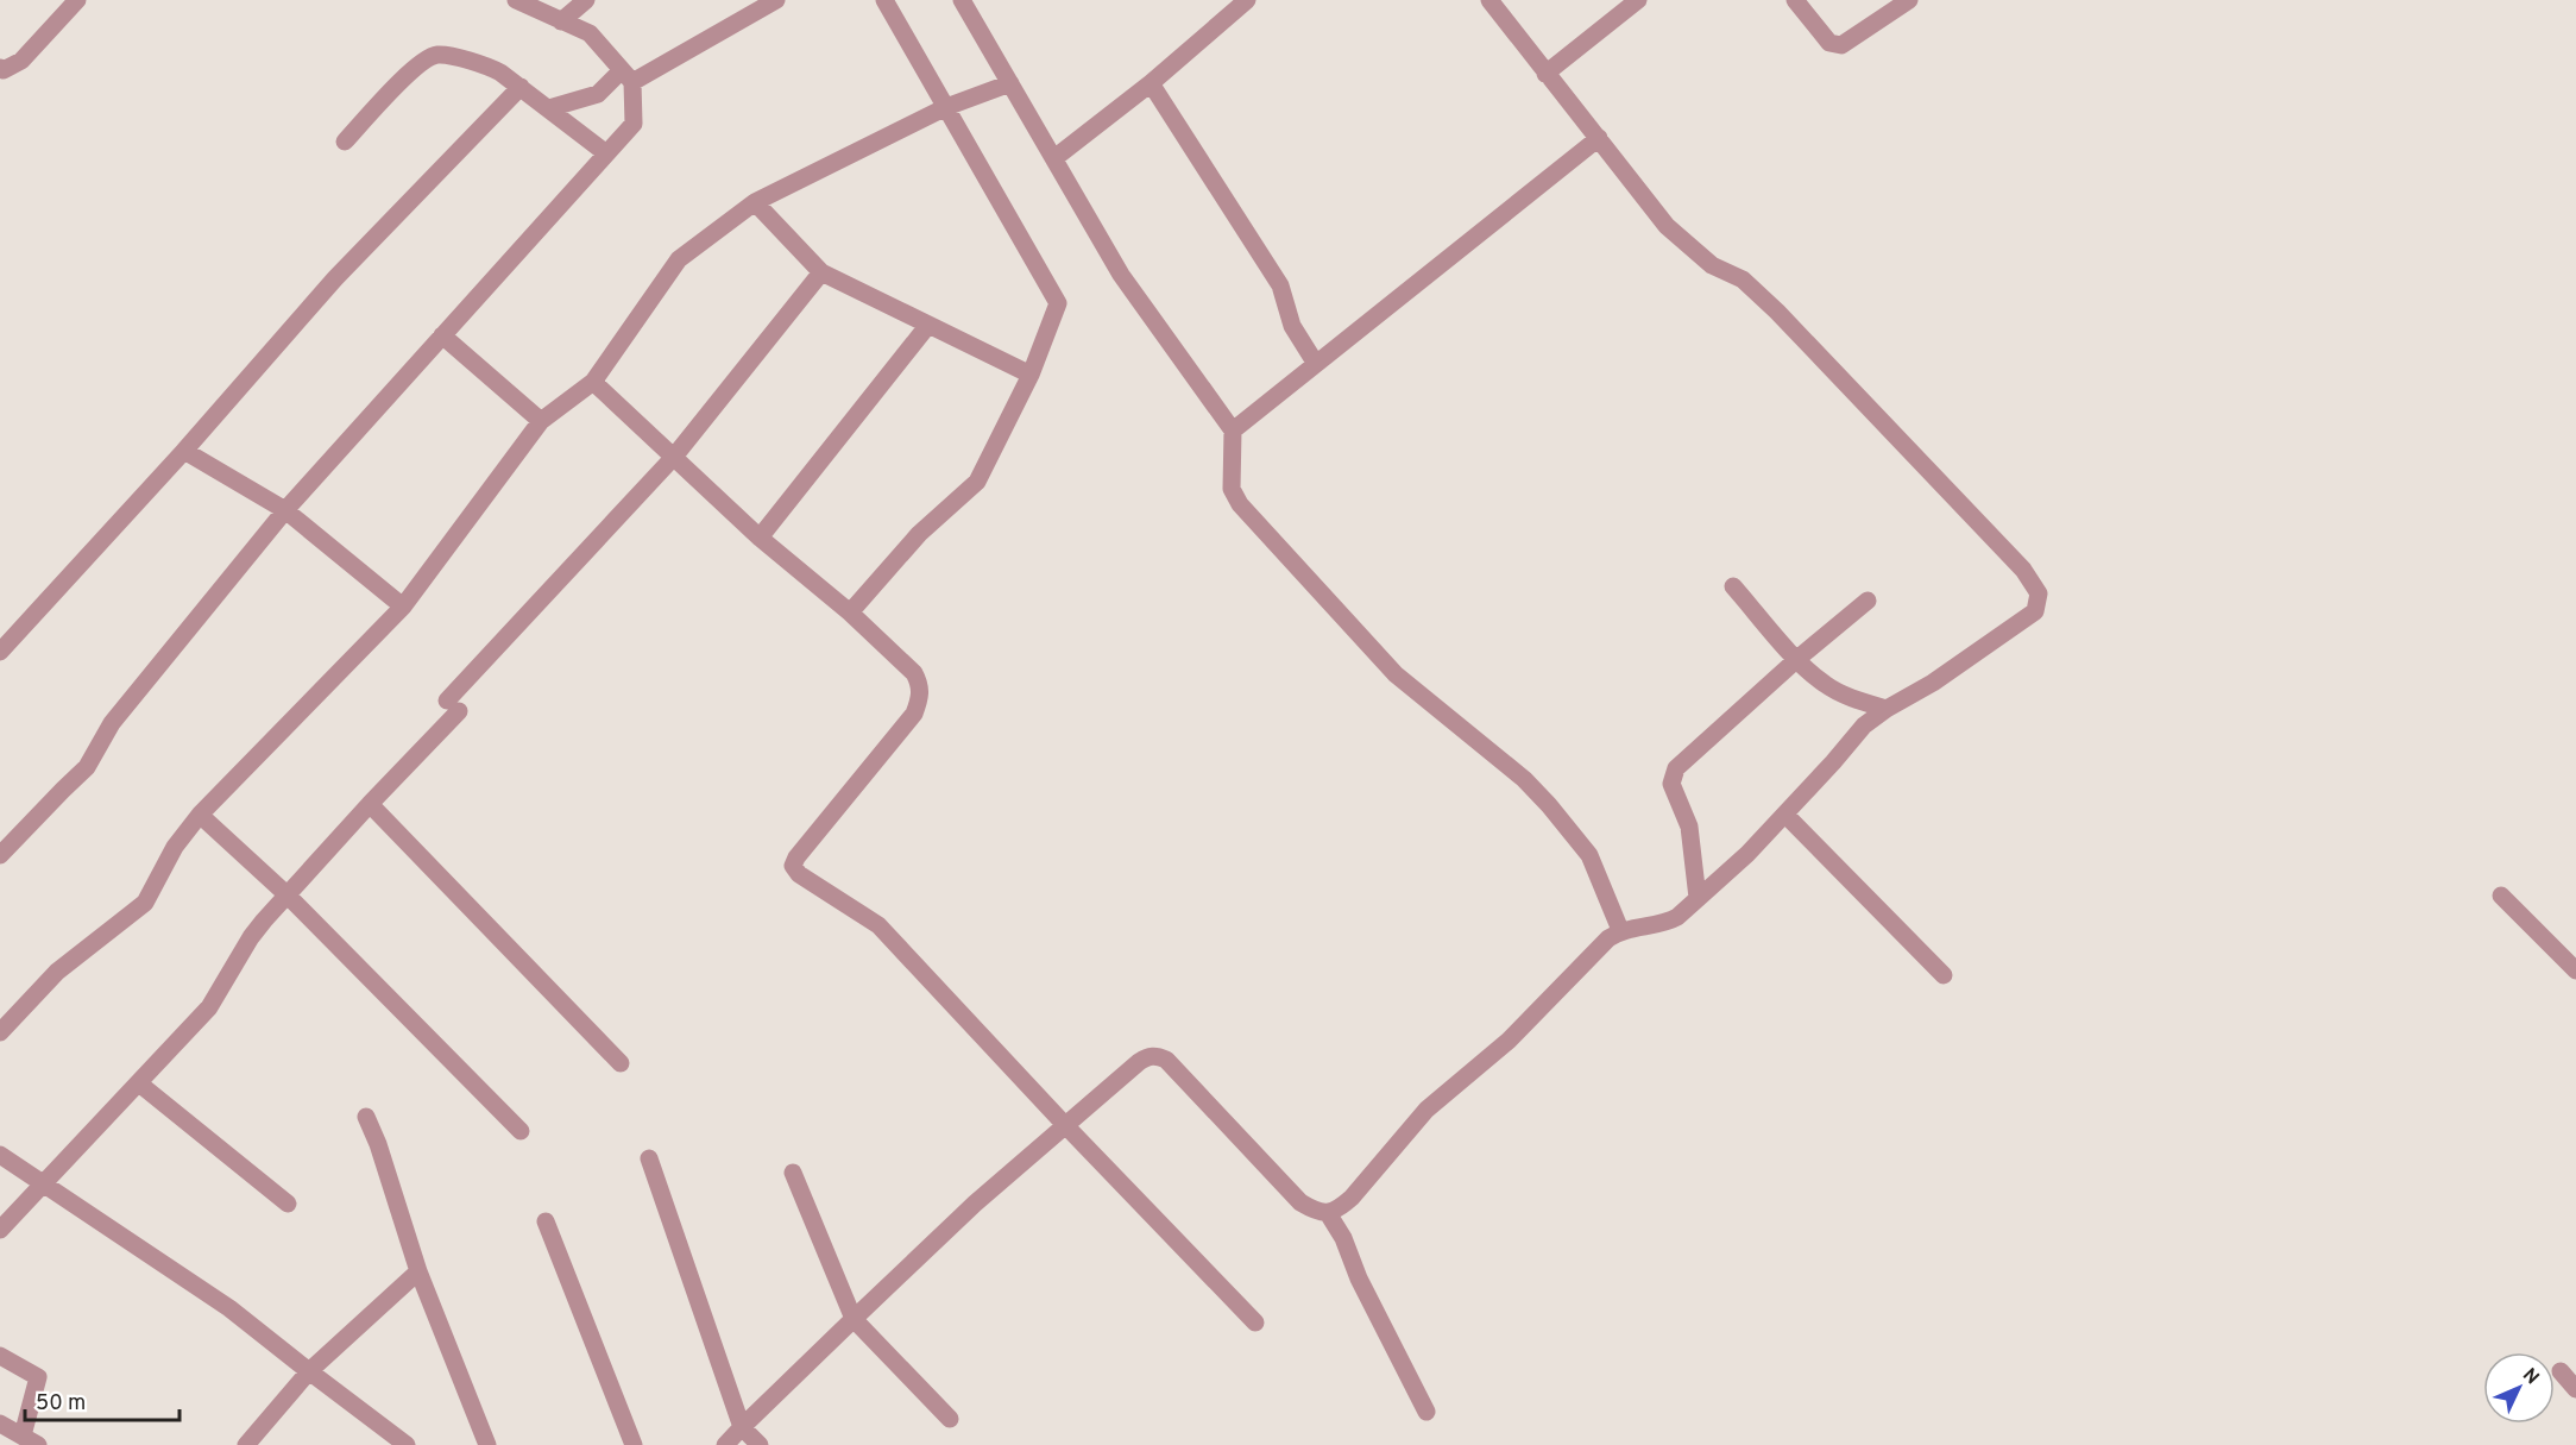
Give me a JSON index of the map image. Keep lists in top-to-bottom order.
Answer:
{
  "scale_bar": "50 m",
  "north": "top right"
}
